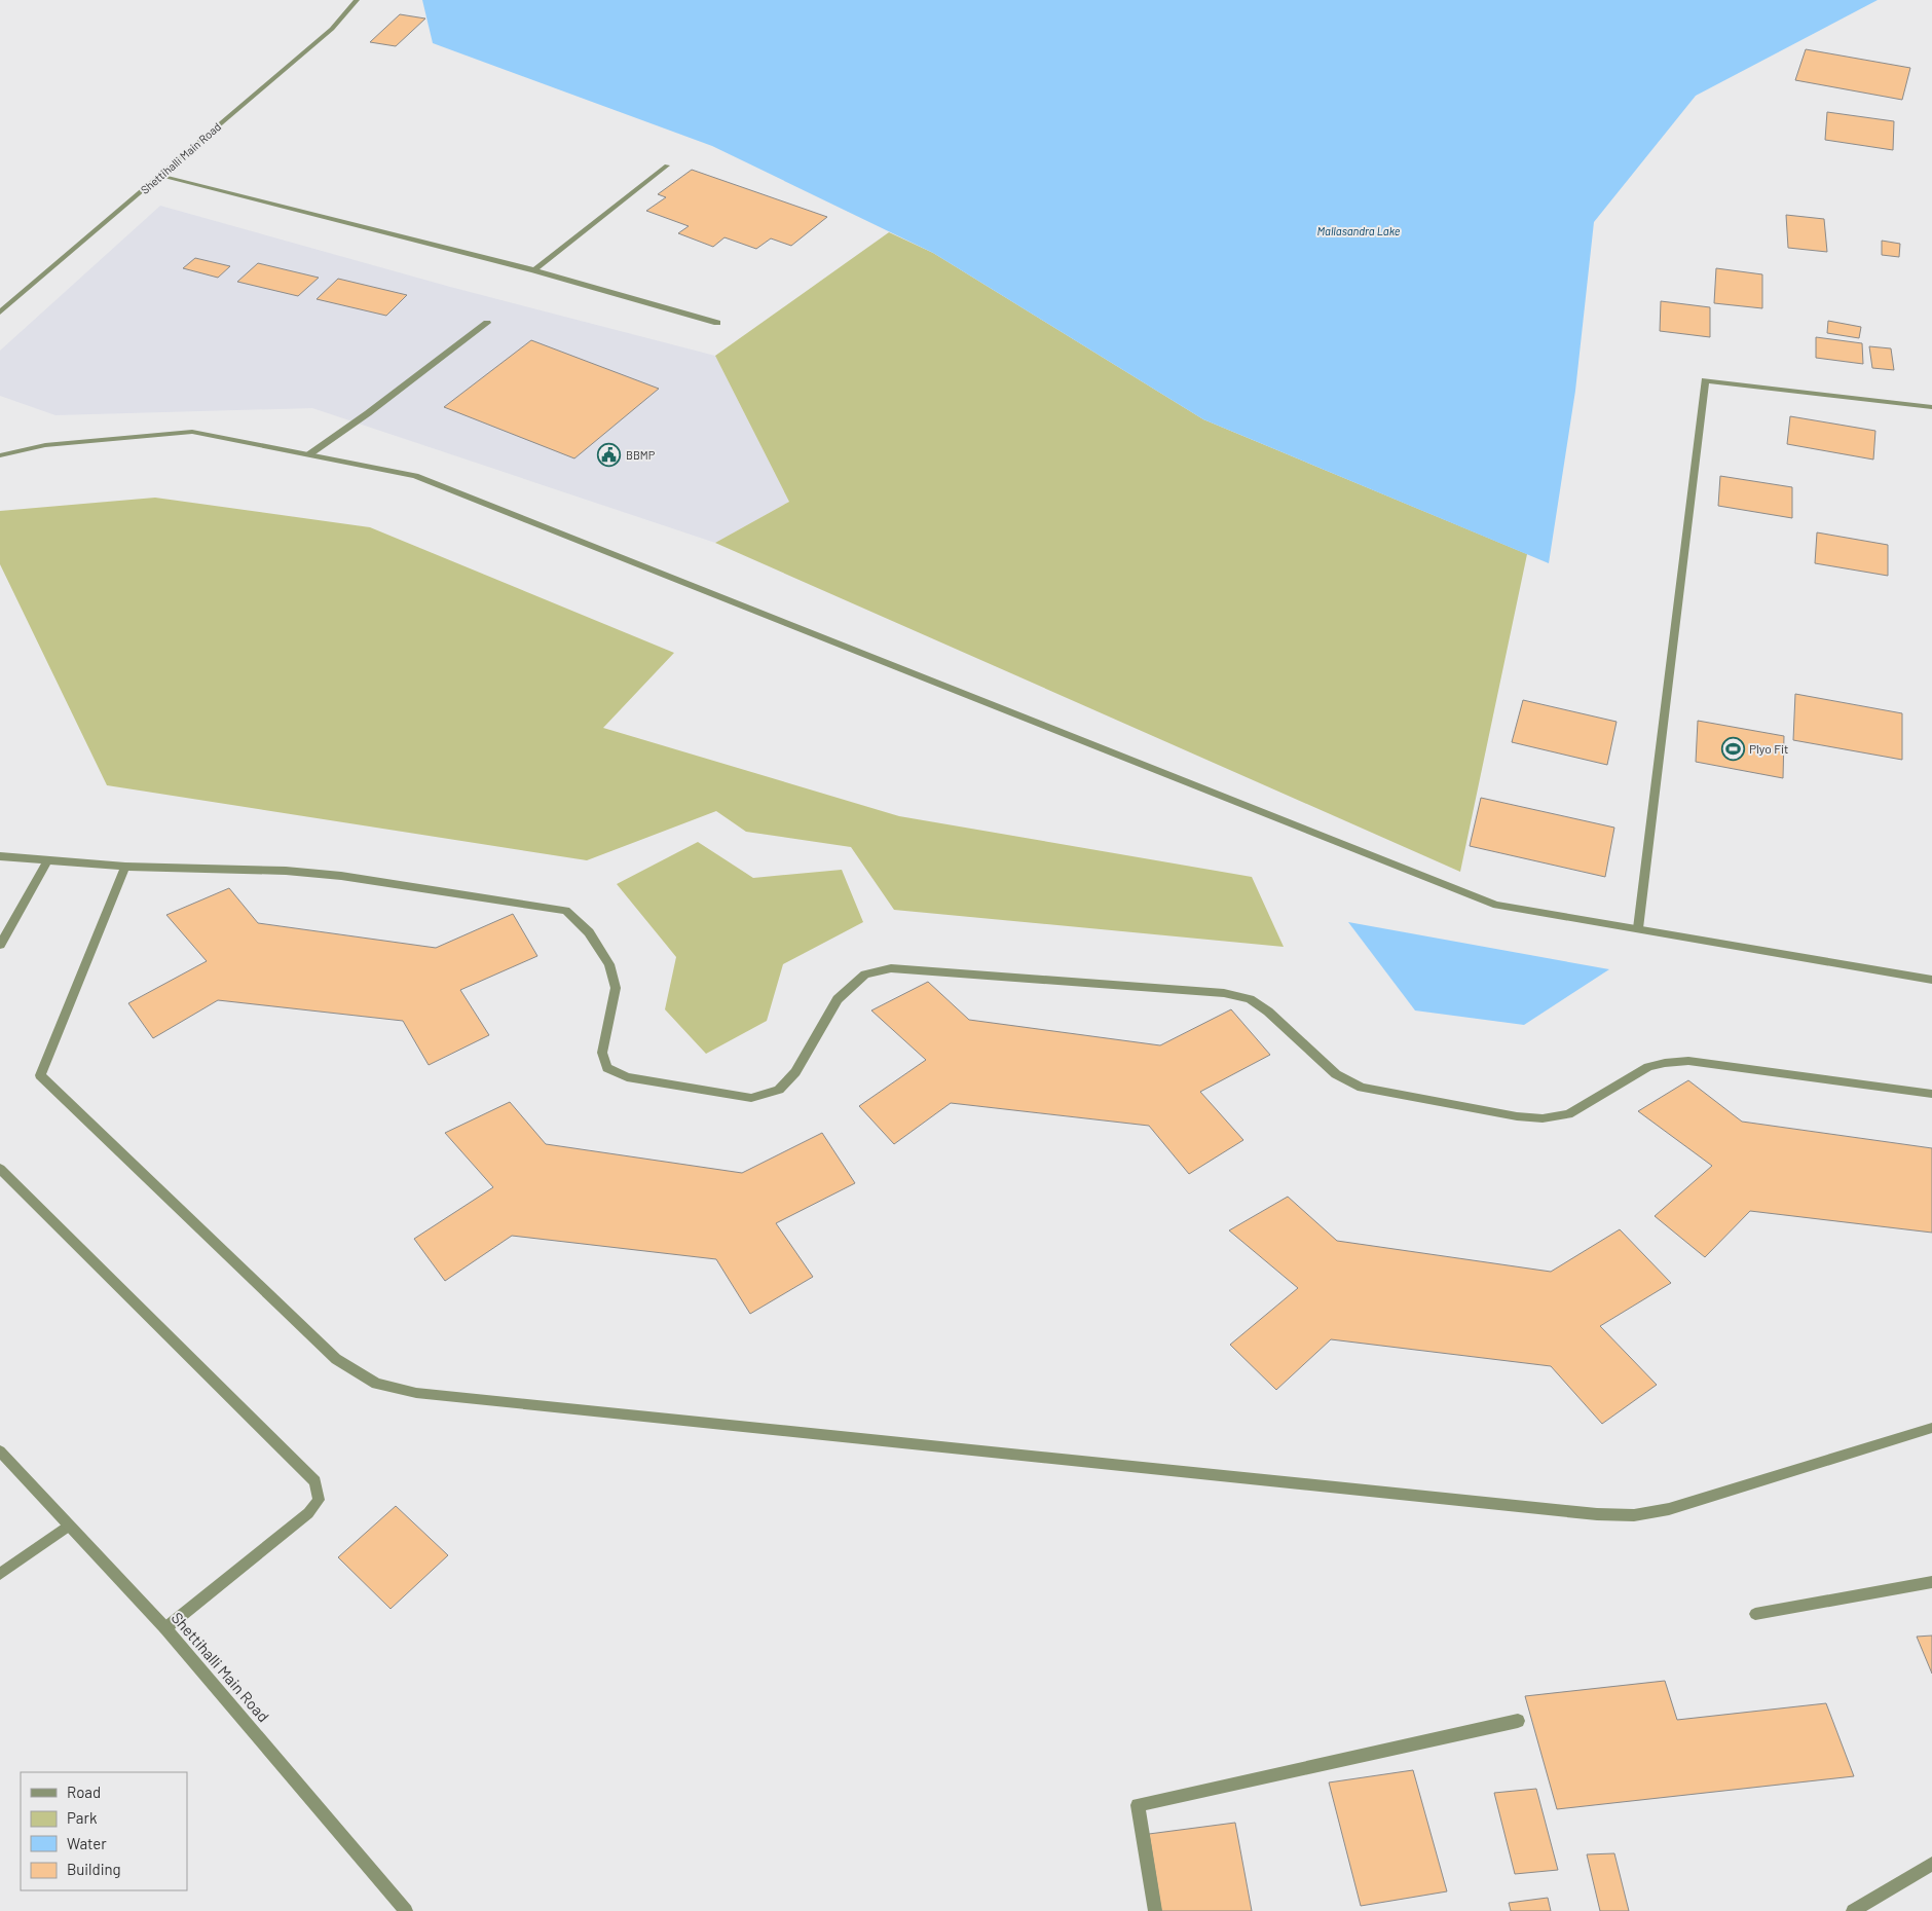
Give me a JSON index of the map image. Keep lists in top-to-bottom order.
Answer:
{
  "streets": {
    "street": ["Shettihalli Main Road"]
  },
  "water": ["Mallasandra Lake"],
  "places": {
    "public building": ["BBMP"],
    "sports": ["Plyo Fit"]
  },
  "legend": [
    "Road",
    "Park",
    "Water",
    "Building"
  ]
}
